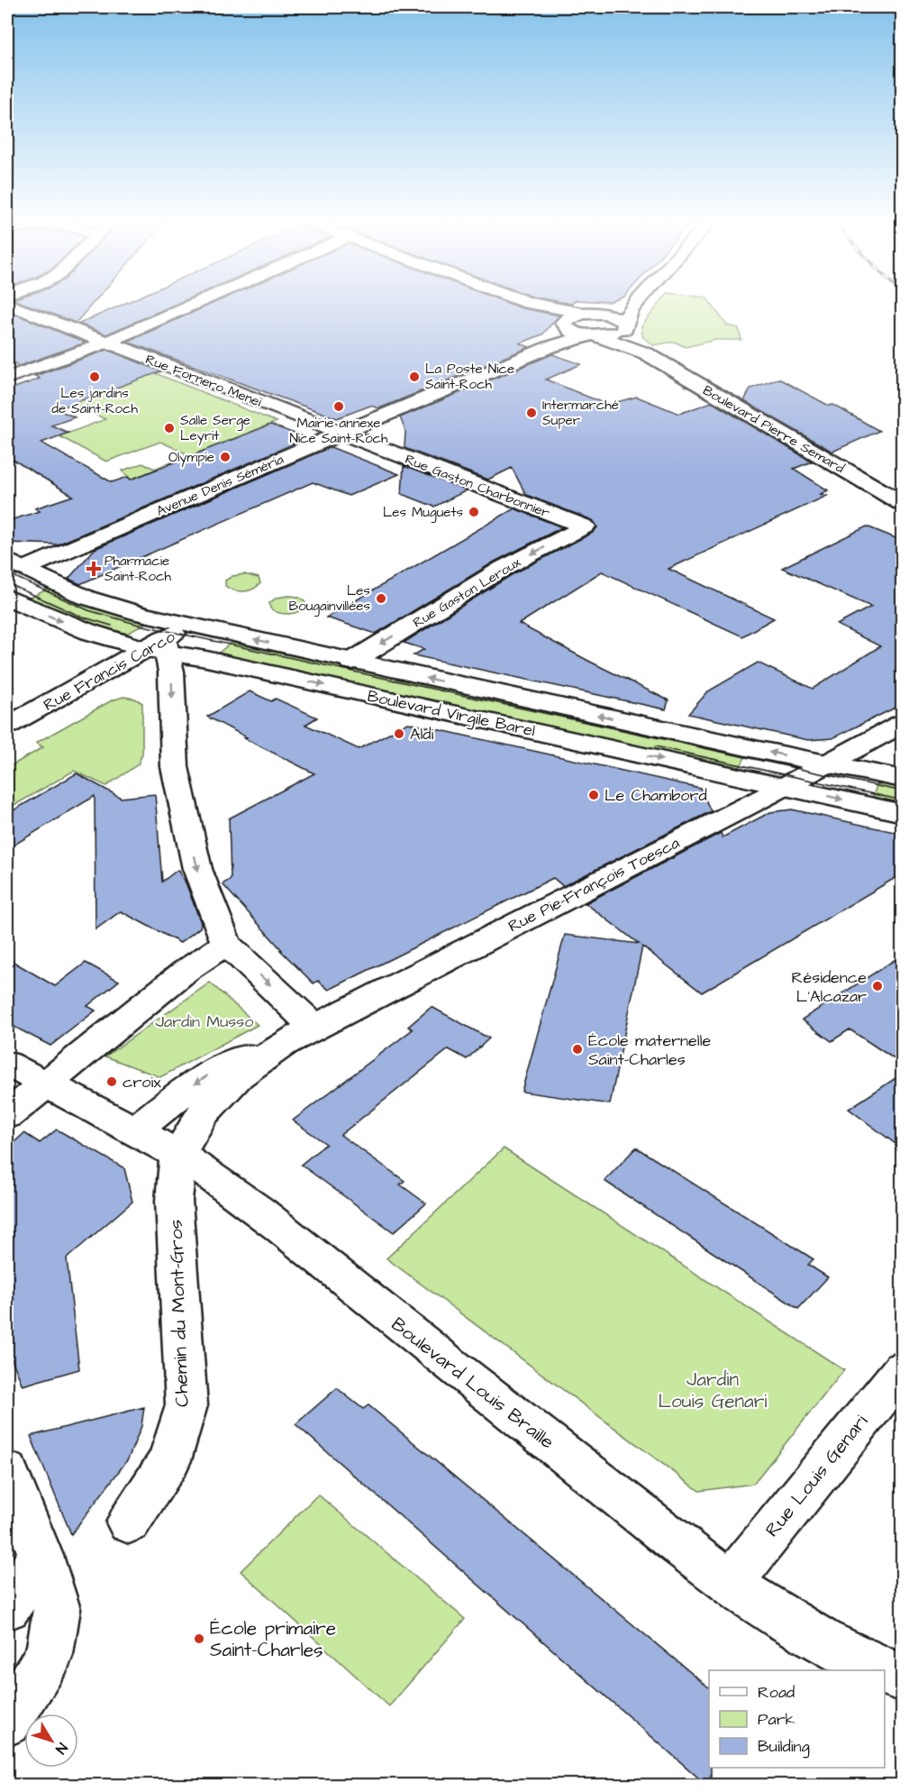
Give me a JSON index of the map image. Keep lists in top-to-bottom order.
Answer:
{
  "streets": {
    "street": [
      "Rue Fornero Meneï",
      "Boulevard Pierre Semard",
      "Avenue Denis Séméria",
      "Rue Gaston Charbonnier",
      "Rue Gaston Leroux",
      "Rue Francis Carco",
      "Boulevard Virgile Barel",
      "Rue Pie-François Toesca",
      "Chemin du Mont-Gros",
      "Boulevard Louis Braille",
      "Rue Louis Genari"
    ]
  },
  "crossings": [
    ["Rue Fornero Meneï", "Avenue Denis Séméria"],
    ["Rue Fornero Meneï", "Rue Gaston Charbonnier"],
    ["Boulevard Pierre Semard", "Avenue Denis Séméria"],
    ["Avenue Denis Séméria", "Rue Gaston Charbonnier"],
    ["Avenue Denis Séméria", "Boulevard Virgile Barel"],
    ["Rue Gaston Charbonnier", "Rue Gaston Leroux"],
    ["Rue Gaston Leroux", "Boulevard Virgile Barel"],
    ["Rue Francis Carco", "Boulevard Virgile Barel"],
    ["Boulevard Virgile Barel", "Rue Pie-François Toesca"],
    ["Chemin du Mont-Gros", "Boulevard Louis Braille"],
    ["Boulevard Louis Braille", "Rue Louis Genari"]
  ],
  "one_way": ["Rue Gaston Leroux"],
  "parks": ["Jardin Musso", "Jardin Louis Genari"],
  "places": {
    "other": [
      "Les jardins de Saint-Roch",
      "La Poste Nice Saint-Roch",
      "Mairie annexe Nice Saint-Roch",
      "Intermarché Super",
      "Salle Serge Leyrit",
      "Olympie",
      "Les Muguets",
      "Les Bougainvillées",
      "Aldi",
      "Le Chambord",
      "Résidence L'Alcazar",
      "École maternelle Saint-Charles",
      "croix",
      "École primaire Saint-Charles"
    ],
    "health": ["Pharmacie Saint-Roch"]
  },
  "legend": ["Road", "Park", "Building"],
  "north": "bottom right"
}
